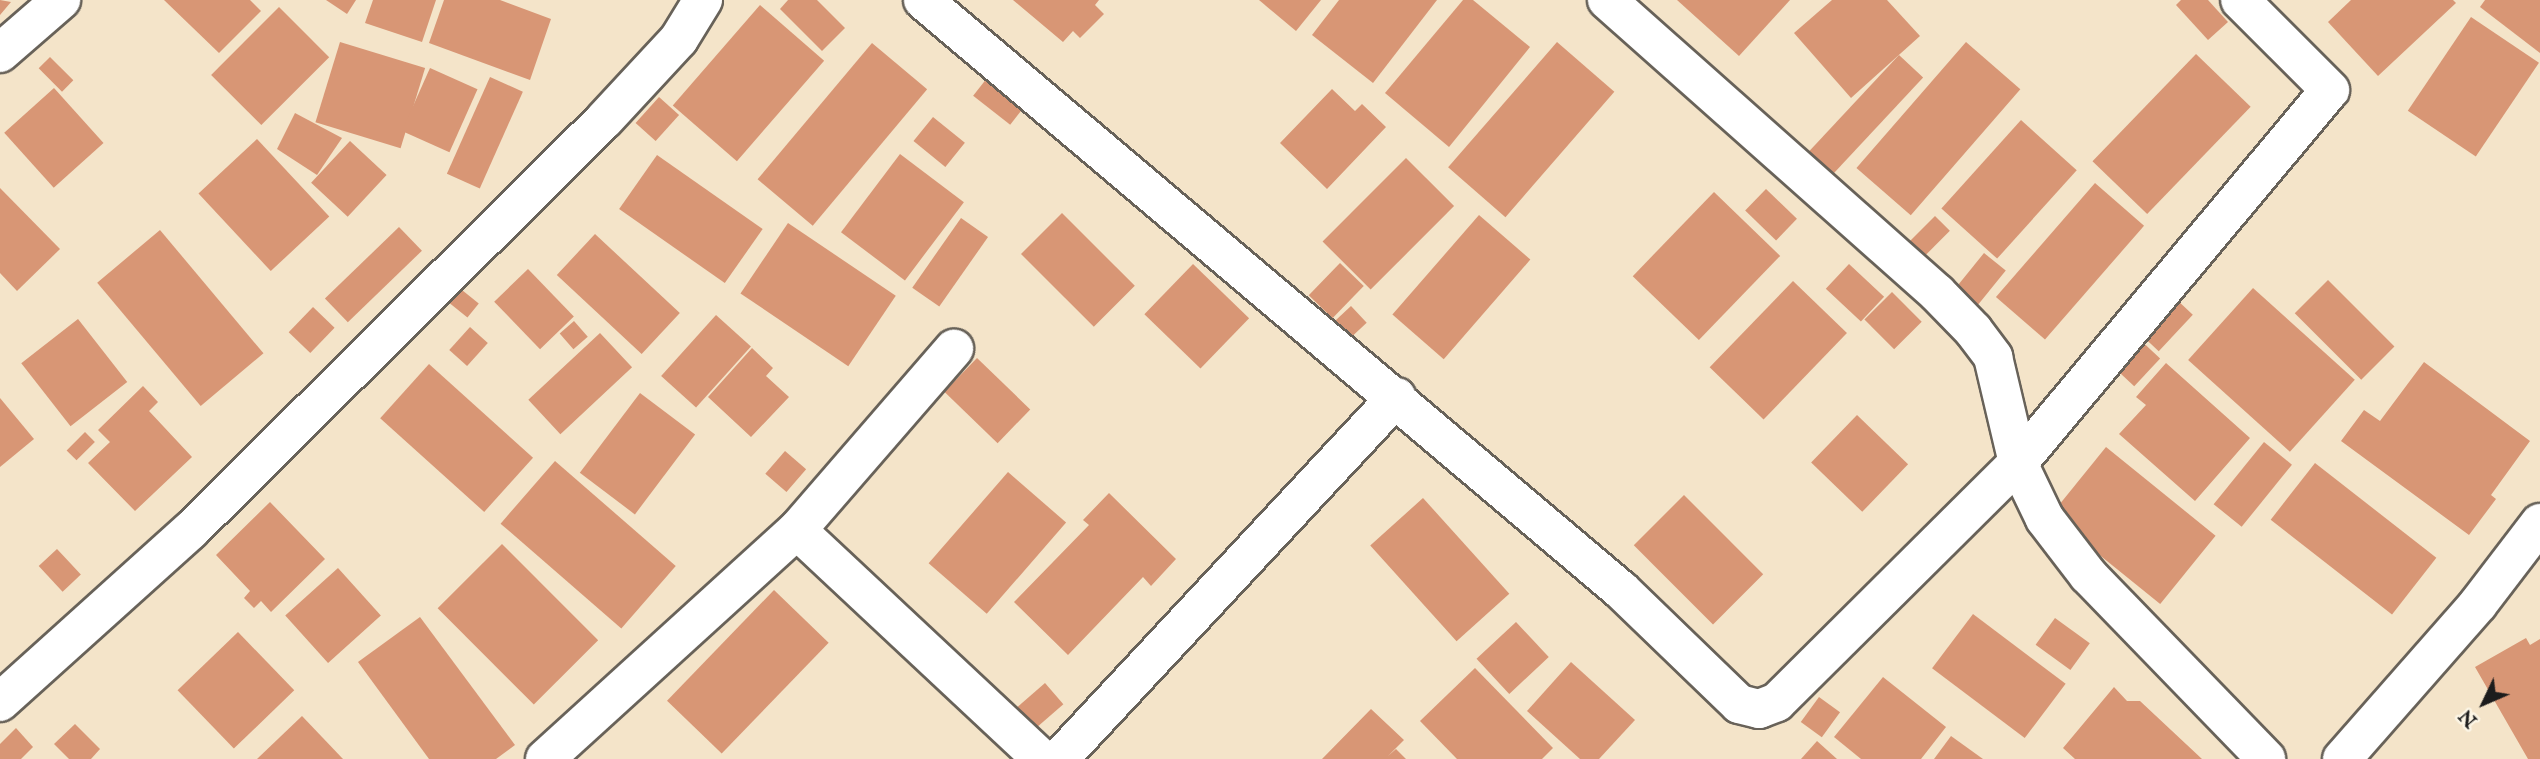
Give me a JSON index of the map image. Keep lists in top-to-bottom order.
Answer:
{
  "north": "bottom left"
}
